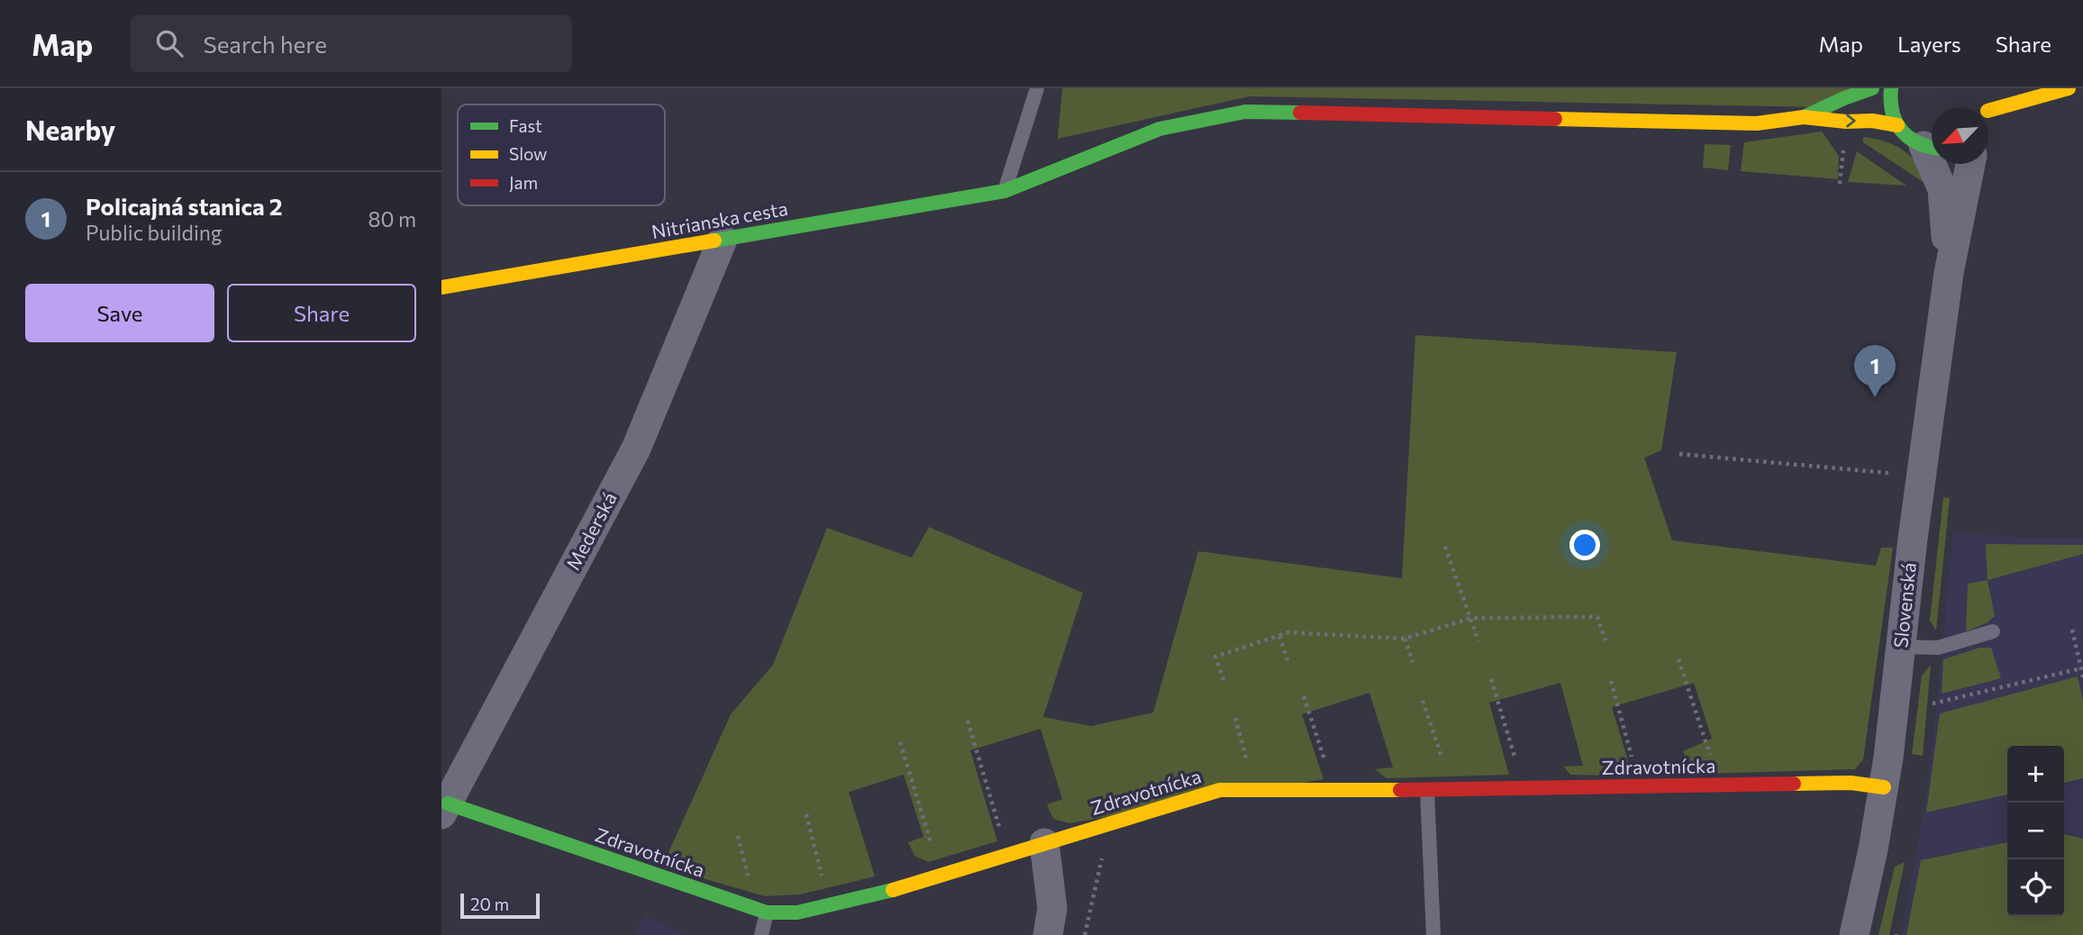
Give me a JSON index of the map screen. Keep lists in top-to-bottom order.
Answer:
{
  "streets": {
    "main road": ["Nitrianska cesta", "Zdravotnícka"],
    "street": ["Mederská", "Slovenská"]
  },
  "crossings": [
    ["Nitrianska cesta", "Mederská"],
    ["Mederská", "Zdravotnícka"],
    ["Slovenská", "Zdravotnícka"]
  ],
  "legend": ["Fast", "Slow", "Jam"],
  "scale_bar": "20 m",
  "north": "bottom left",
  "page": {
    "header": "Map",
    "search": "Search here",
    "nav": ["Map", "Layers", "Share"],
    "heading": "Nearby",
    "list": [
      {
        "mark": "1",
        "name": "Policajná stanica 2",
        "note": "Public building",
        "value": "80 m"
      }
    ],
    "buttons": ["Save", "Share"],
    "pins": "1",
    "map_buttons": ["+", "−"],
    "scale": "20 m"
  }
}
